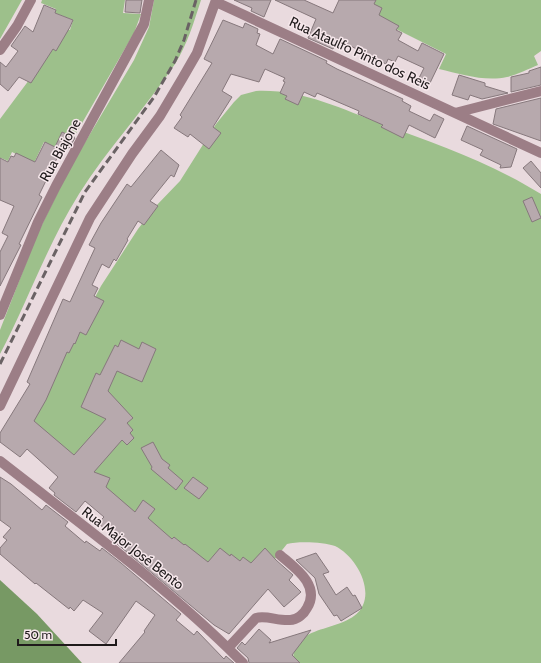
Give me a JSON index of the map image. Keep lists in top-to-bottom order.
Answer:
{
  "streets": {
    "street": ["Rua Ataulfo Pinto dos Reis", "Rua Biajone", "Rua Major José Bento"]
  },
  "scale_bar": "50 m"
}
